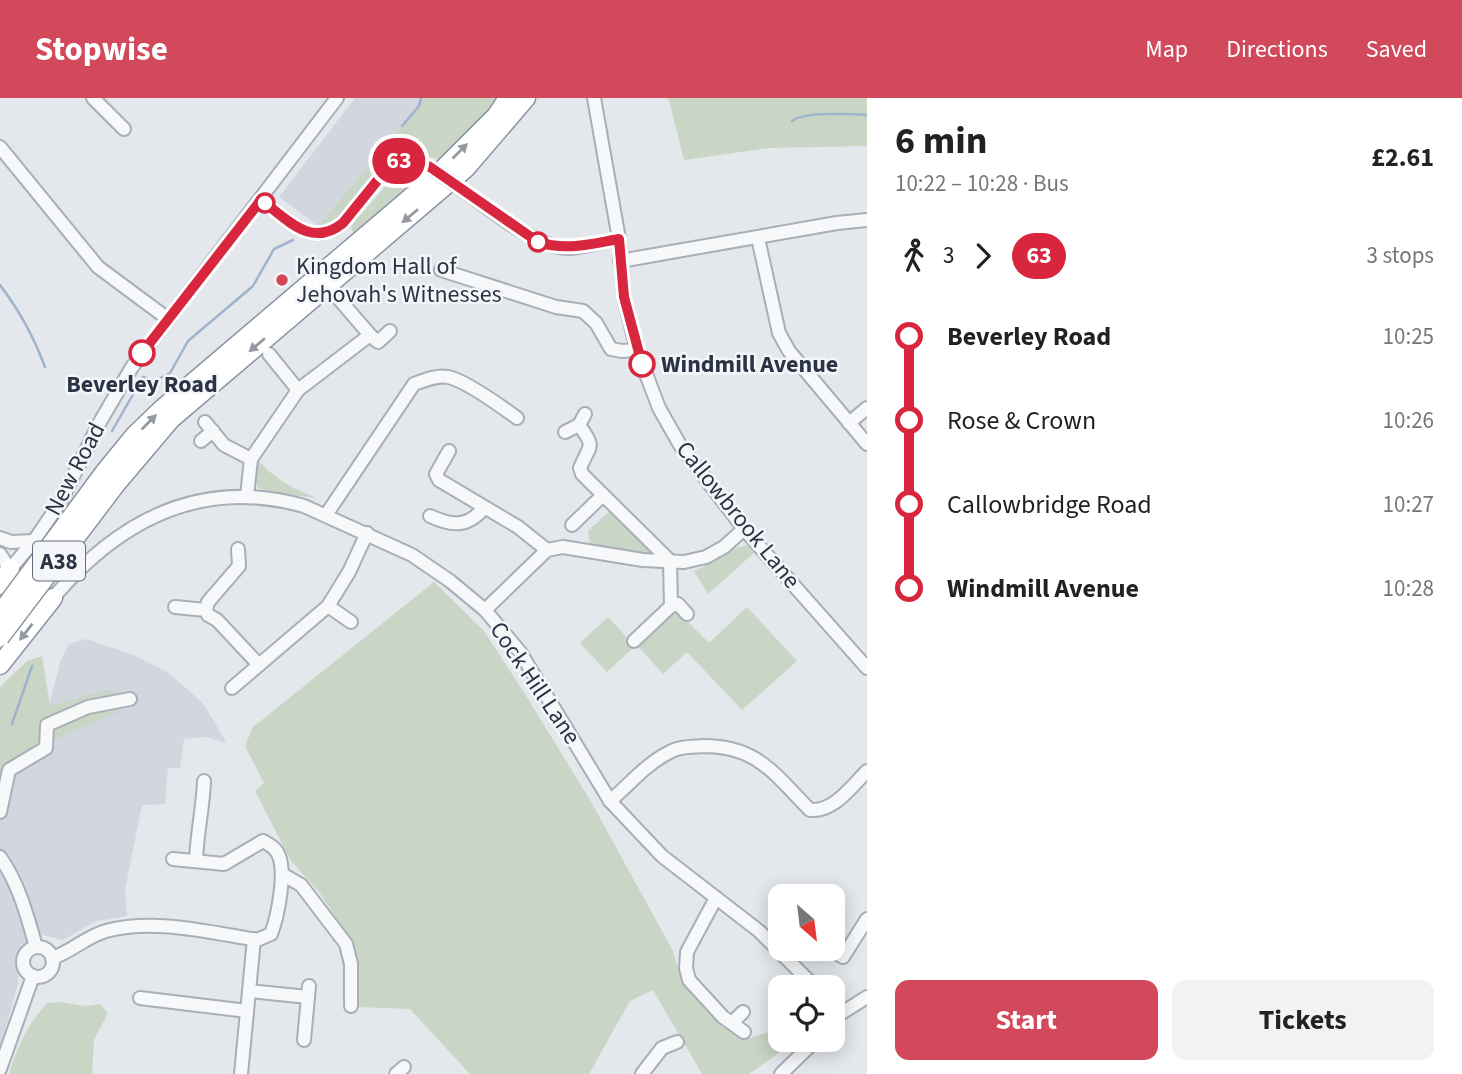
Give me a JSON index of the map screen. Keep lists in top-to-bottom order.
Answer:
{
  "streets": {
    "highway": ["A38"],
    "street": ["New Road", "Callowbrook Lane", "Cock Hill Lane"]
  },
  "places": ["Kingdom Hall of Jehovah's Witnesses", "Beverley Road", "Windmill Avenue"],
  "lines": ["bus line 63"],
  "north": "bottom right",
  "page": {
    "header": "Stopwise",
    "nav": ["Map", "Directions", "Saved"],
    "on_map": "63",
    "heading": ["6 min", "10:22 – 10:28 · Bus", "£2.61"],
    "legs": ["3", "63", "3 stops"],
    "list": [
      {
        "name": "Beverley Road",
        "value": "10:25"
      },
      {
        "name": "Rose & Crown",
        "value": "10:26"
      },
      {
        "name": "Callowbridge Road",
        "value": "10:27"
      },
      {
        "name": "Windmill Avenue",
        "value": "10:28"
      }
    ],
    "buttons": ["Start", "Tickets"]
  }
}
